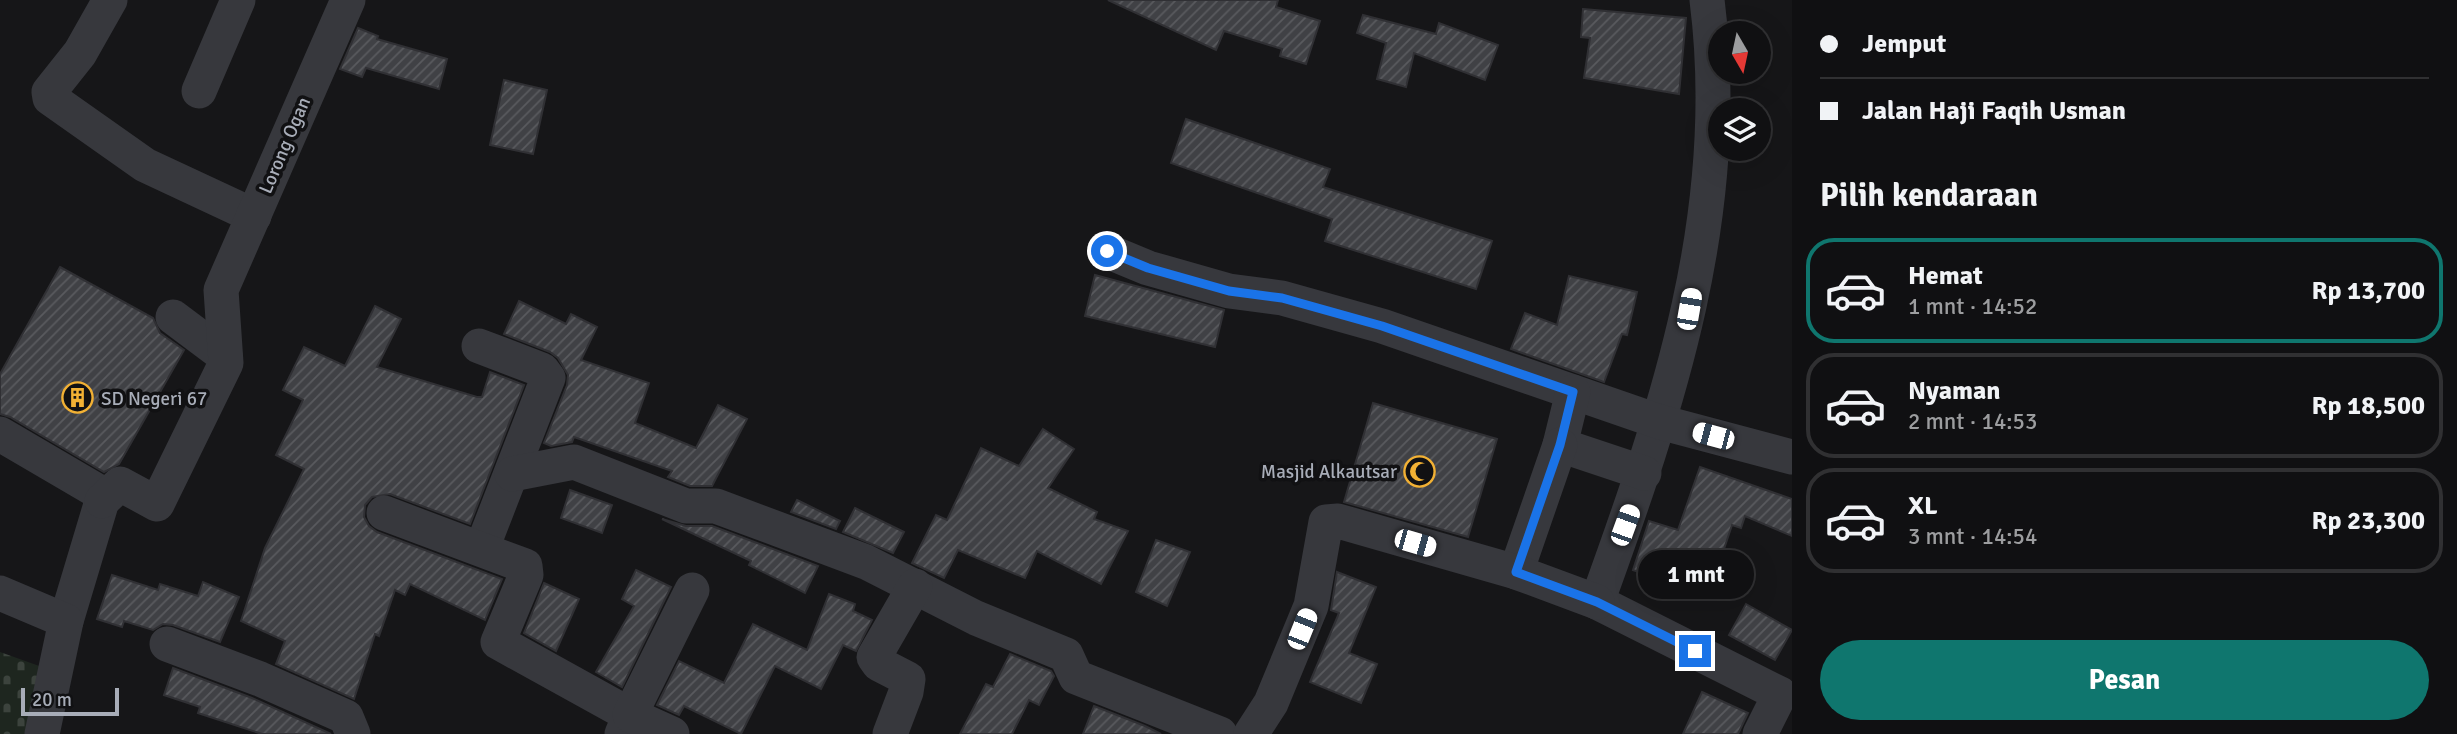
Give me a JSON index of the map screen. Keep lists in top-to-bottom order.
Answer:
{
  "streets": {
    "street": ["Lorong Ogan"]
  },
  "places": {
    "building": ["SD Negeri 67"],
    "mosque": ["Masjid Alkautsar"]
  },
  "scale_bar": "20 m",
  "north": "bottom",
  "page": {
    "banner": ["Jemput", "Jalan Haji Faqih Usman"],
    "heading": "Pilih kendaraan",
    "list": [
      {
        "name": "Hemat",
        "note": "1 mnt · 14:52",
        "value": "Rp 13,700"
      },
      {
        "name": "Nyaman",
        "note": "2 mnt · 14:53",
        "value": "Rp 18,500"
      },
      {
        "name": "XL",
        "note": "3 mnt · 14:54",
        "value": "Rp 23,300"
      }
    ],
    "bubble": "1 mnt",
    "buttons": "Pesan",
    "scale": "20 m"
  }
}
